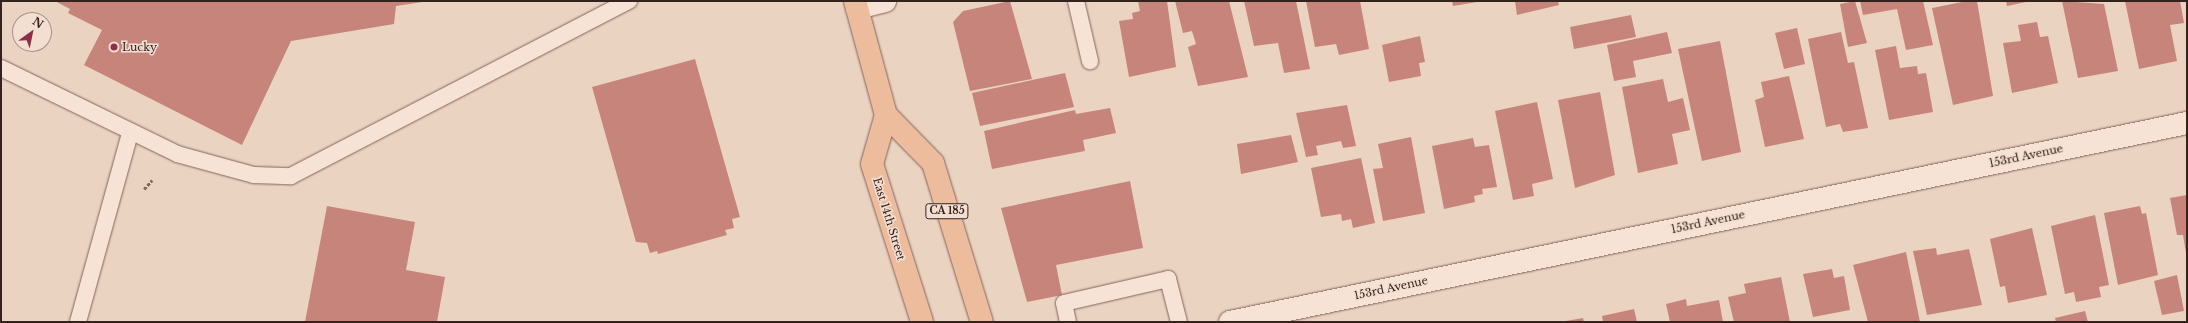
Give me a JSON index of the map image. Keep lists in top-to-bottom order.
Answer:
{
  "streets": {
    "main road": ["CA 185", "East 14th Street"],
    "street": ["153rd Avenue"]
  },
  "crossings": [
    ["CA 185", "East 14th Street"]
  ],
  "places": ["Lucky"],
  "north": "top right"
}
